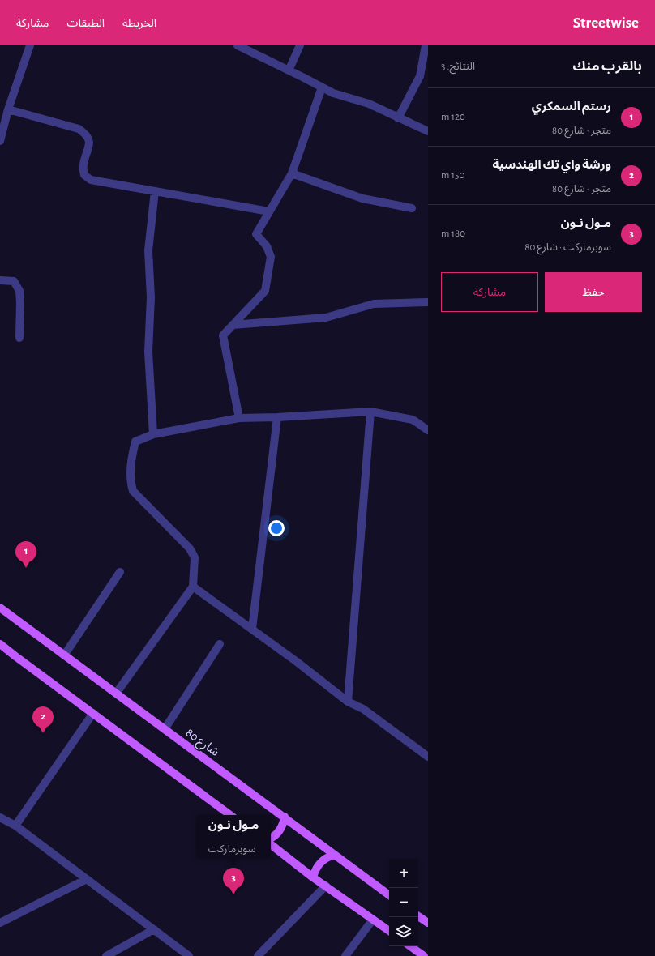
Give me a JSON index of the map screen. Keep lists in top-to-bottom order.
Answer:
{
  "streets": {
    "main road": ["شارع 80"]
  },
  "page": {
    "header": "Streetwise",
    "nav": ["الخريطة", "الطبقات", "مشاركة"],
    "heading": ["بالقرب منك", "النتائج: 3"],
    "list": [
      {
        "mark": "1",
        "name": "رستم السمكري",
        "note": "متجر · شارع 80",
        "value": "120 m"
      },
      {
        "mark": "2",
        "name": "ورشة واي تك الهندسية",
        "note": "متجر · شارع 80",
        "value": "150 m"
      },
      {
        "mark": "3",
        "name": "مـول نـون",
        "note": "سوبرماركت · شارع 80",
        "value": "180 m"
      }
    ],
    "buttons": ["حفظ", "مشاركة"],
    "pins": ["1", "2", "3"],
    "popup": ["مـول نـون", "سوبرماركت"],
    "map_buttons": ["+", "−"]
  }
}
